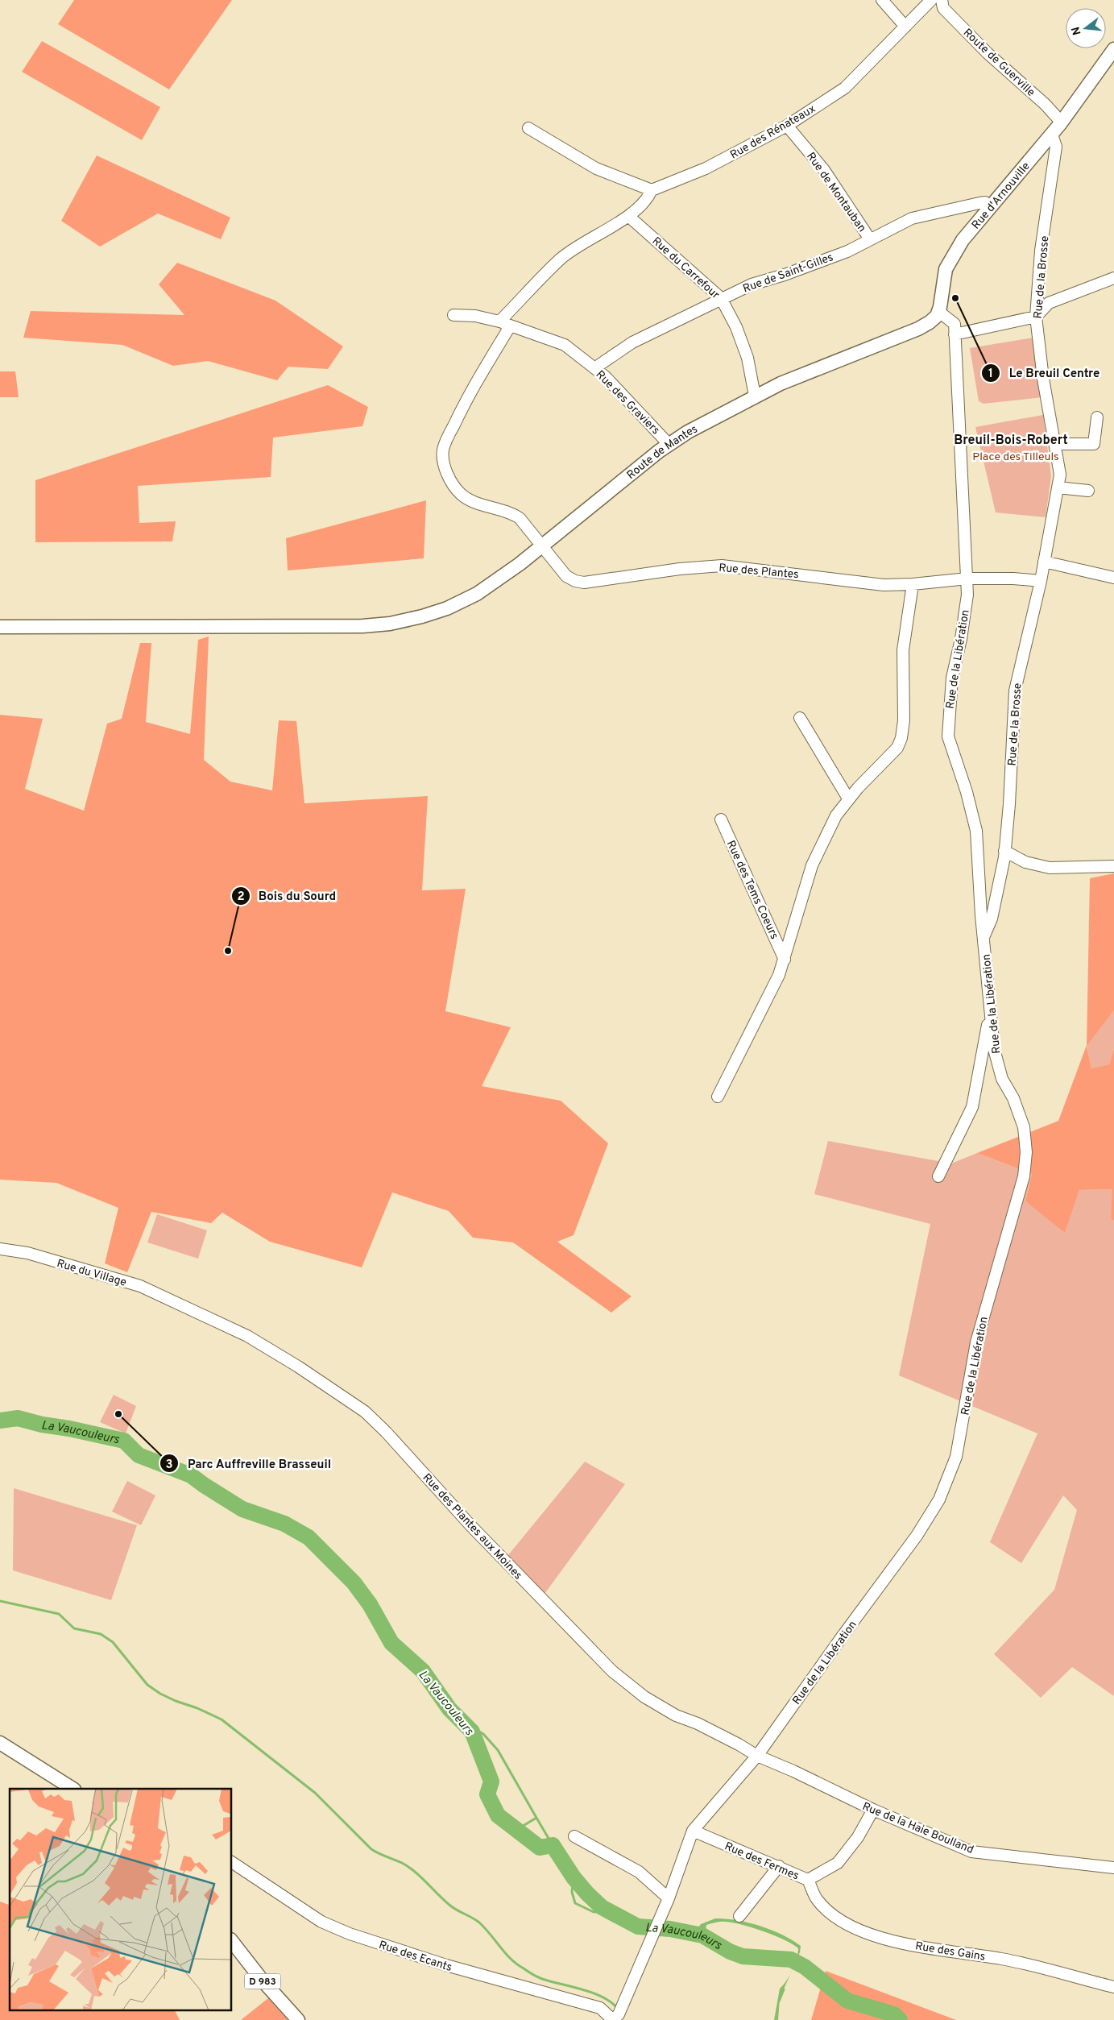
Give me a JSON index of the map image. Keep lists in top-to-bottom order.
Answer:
{
  "streets": {
    "main road": ["Rue d'Arnouville", "Route de Mantes", "D 983"],
    "street": [
      "Route de Guerville",
      "Rue des Rénateaux",
      "Rue de Montauban",
      "Rue du Carrefour",
      "Rue de Saint-Gilles",
      "Rue de la Brosse",
      "Rue des Graviers",
      "Rue des Plantes",
      "Rue de la Libération",
      "Rue des Tems Coeurs",
      "Rue du Village",
      "Rue des Plantes aux Moines",
      "Rue de la Haie Boulland",
      "Rue des Fermes",
      "Rue des Gains",
      "Rue des Ecants"
    ]
  },
  "crossings": [
    ["Route de Guerville", "Rue d'Arnouville"],
    ["Rue des Rénateaux", "Rue de Montauban"],
    ["Rue des Rénateaux", "Rue du Carrefour"],
    ["Rue des Rénateaux", "Rue des Graviers"],
    ["Rue des Rénateaux", "Rue des Plantes"],
    ["Rue de Montauban", "Rue de Saint-Gilles"],
    ["Rue d'Arnouville", "Rue de Saint-Gilles"],
    ["Rue d'Arnouville", "Rue de la Brosse"],
    ["Rue d'Arnouville", "Route de Mantes"],
    ["Rue d'Arnouville", "Rue de la Libération"],
    ["Rue du Carrefour", "Rue de Saint-Gilles"],
    ["Rue du Carrefour", "Route de Mantes"],
    ["Rue de Saint-Gilles", "Rue des Graviers"],
    ["Rue de la Brosse", "Rue des Plantes"],
    ["Rue de la Brosse", "Rue de la Libération"],
    ["Rue des Graviers", "Route de Mantes"],
    ["Rue des Graviers", "Rue des Plantes"],
    ["Route de Mantes", "Rue des Plantes"],
    ["Route de Mantes", "Rue de la Libération"],
    ["Rue des Plantes", "Rue de la Libération"],
    ["Rue des Plantes", "Rue des Tems Coeurs"],
    ["Rue de la Libération", "Rue des Plantes aux Moines"],
    ["Rue de la Libération", "Rue de la Haie Boulland"],
    ["Rue de la Libération", "Rue des Fermes"],
    ["Rue du Village", "Rue des Plantes aux Moines"],
    ["Rue des Plantes aux Moines", "Rue de la Haie Boulland"],
    ["Rue de la Haie Boulland", "Rue des Fermes"],
    ["Rue des Fermes", "Rue des Gains"]
  ],
  "districts": ["Breuil-Bois-Robert"],
  "water": ["La Vaucouleurs"],
  "parks": ["Place des Tilleuls"],
  "places": ["Le Breuil Centre", "Bois du Sourd", "Parc Auffreville Brasseuil"],
  "north": "left"
}
